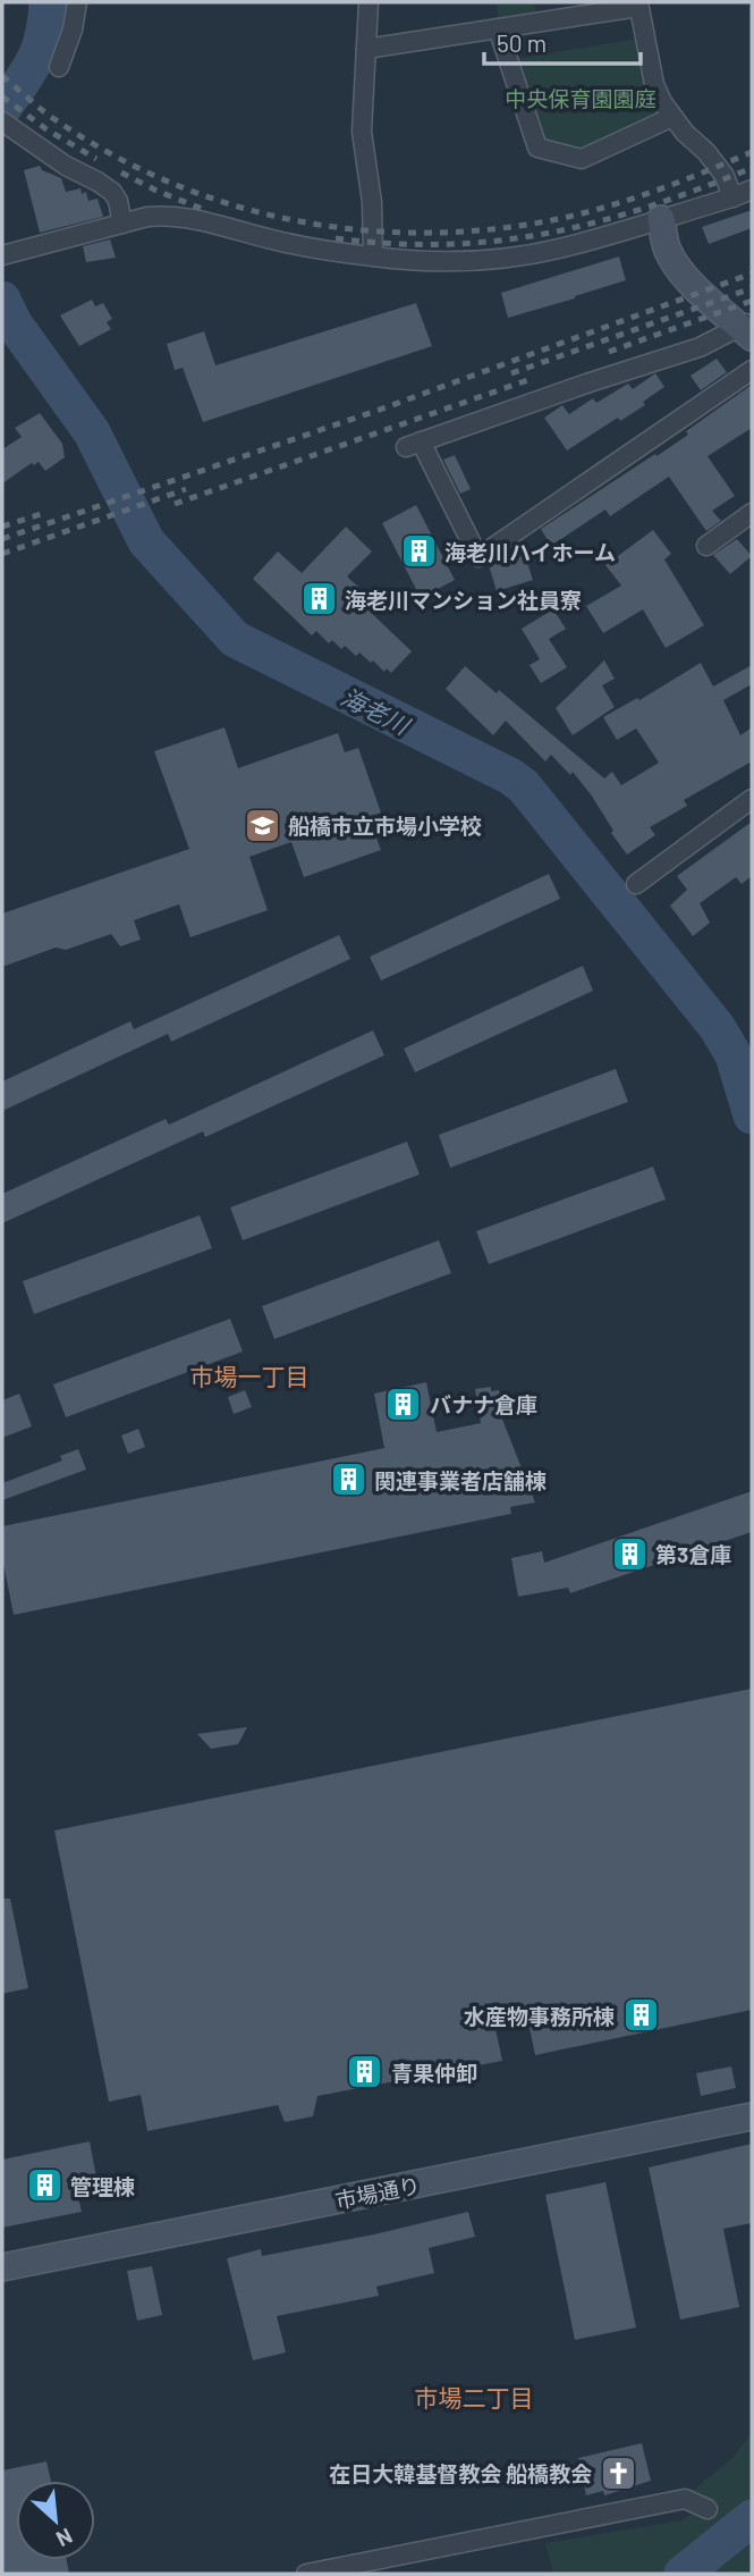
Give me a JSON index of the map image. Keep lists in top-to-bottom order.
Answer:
{
  "streets": {
    "street": ["市場通り"]
  },
  "districts": ["市場一丁目", "市場二丁目"],
  "water": ["海老川"],
  "parks": ["中央保育園園庭"],
  "places": {
    "building": [
      "海老川ハイホーム",
      "海老川マンション社員寮",
      "バナナ倉庫",
      "関連事業者店舗棟",
      "第3倉庫",
      "水産物事務所棟",
      "青果仲卸",
      "管理棟"
    ],
    "school or university": ["船橋市立市場小学校"],
    "church": ["在日大韓基督教会 船橋教会"]
  },
  "scale_bar": "50 m",
  "north": "bottom right"
}
